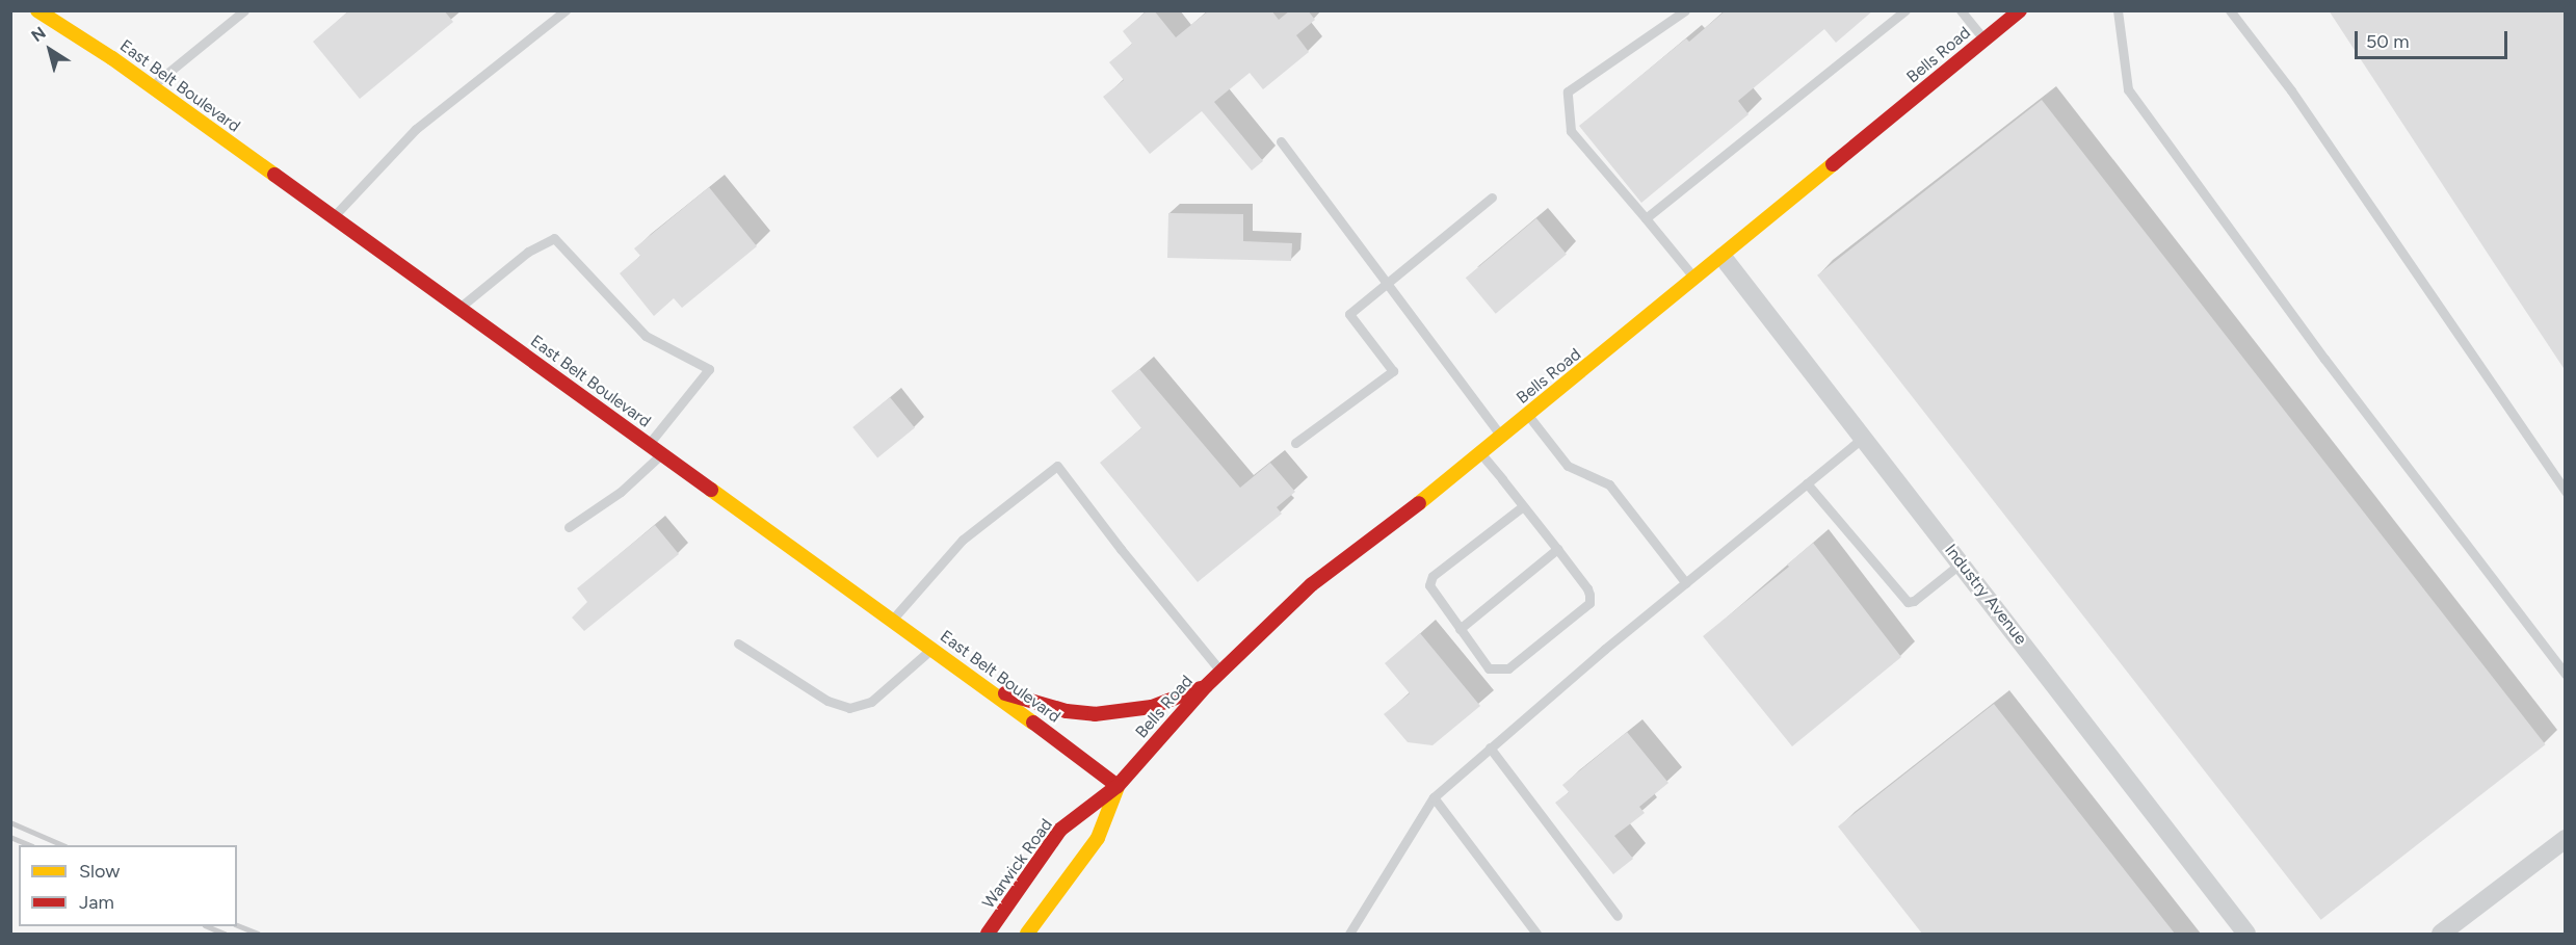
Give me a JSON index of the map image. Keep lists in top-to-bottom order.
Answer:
{
  "streets": {
    "main road": ["Bells Road", "East Belt Boulevard", "Warwick Road"],
    "street": ["Industry Avenue"]
  },
  "crossings": [
    ["Bells Road", "East Belt Boulevard"],
    ["Bells Road", "Industry Avenue"],
    ["Bells Road", "Warwick Road"],
    ["East Belt Boulevard", "Warwick Road"]
  ],
  "legend": ["Slow", "Jam"],
  "scale_bar": "50 m",
  "north": "top left"
}
